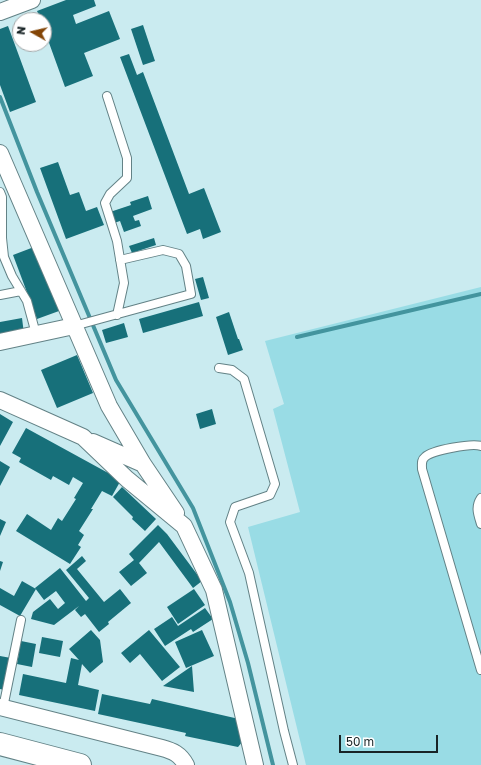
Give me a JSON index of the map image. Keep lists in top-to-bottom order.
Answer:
{
  "scale_bar": "50 m",
  "north": "left"
}
